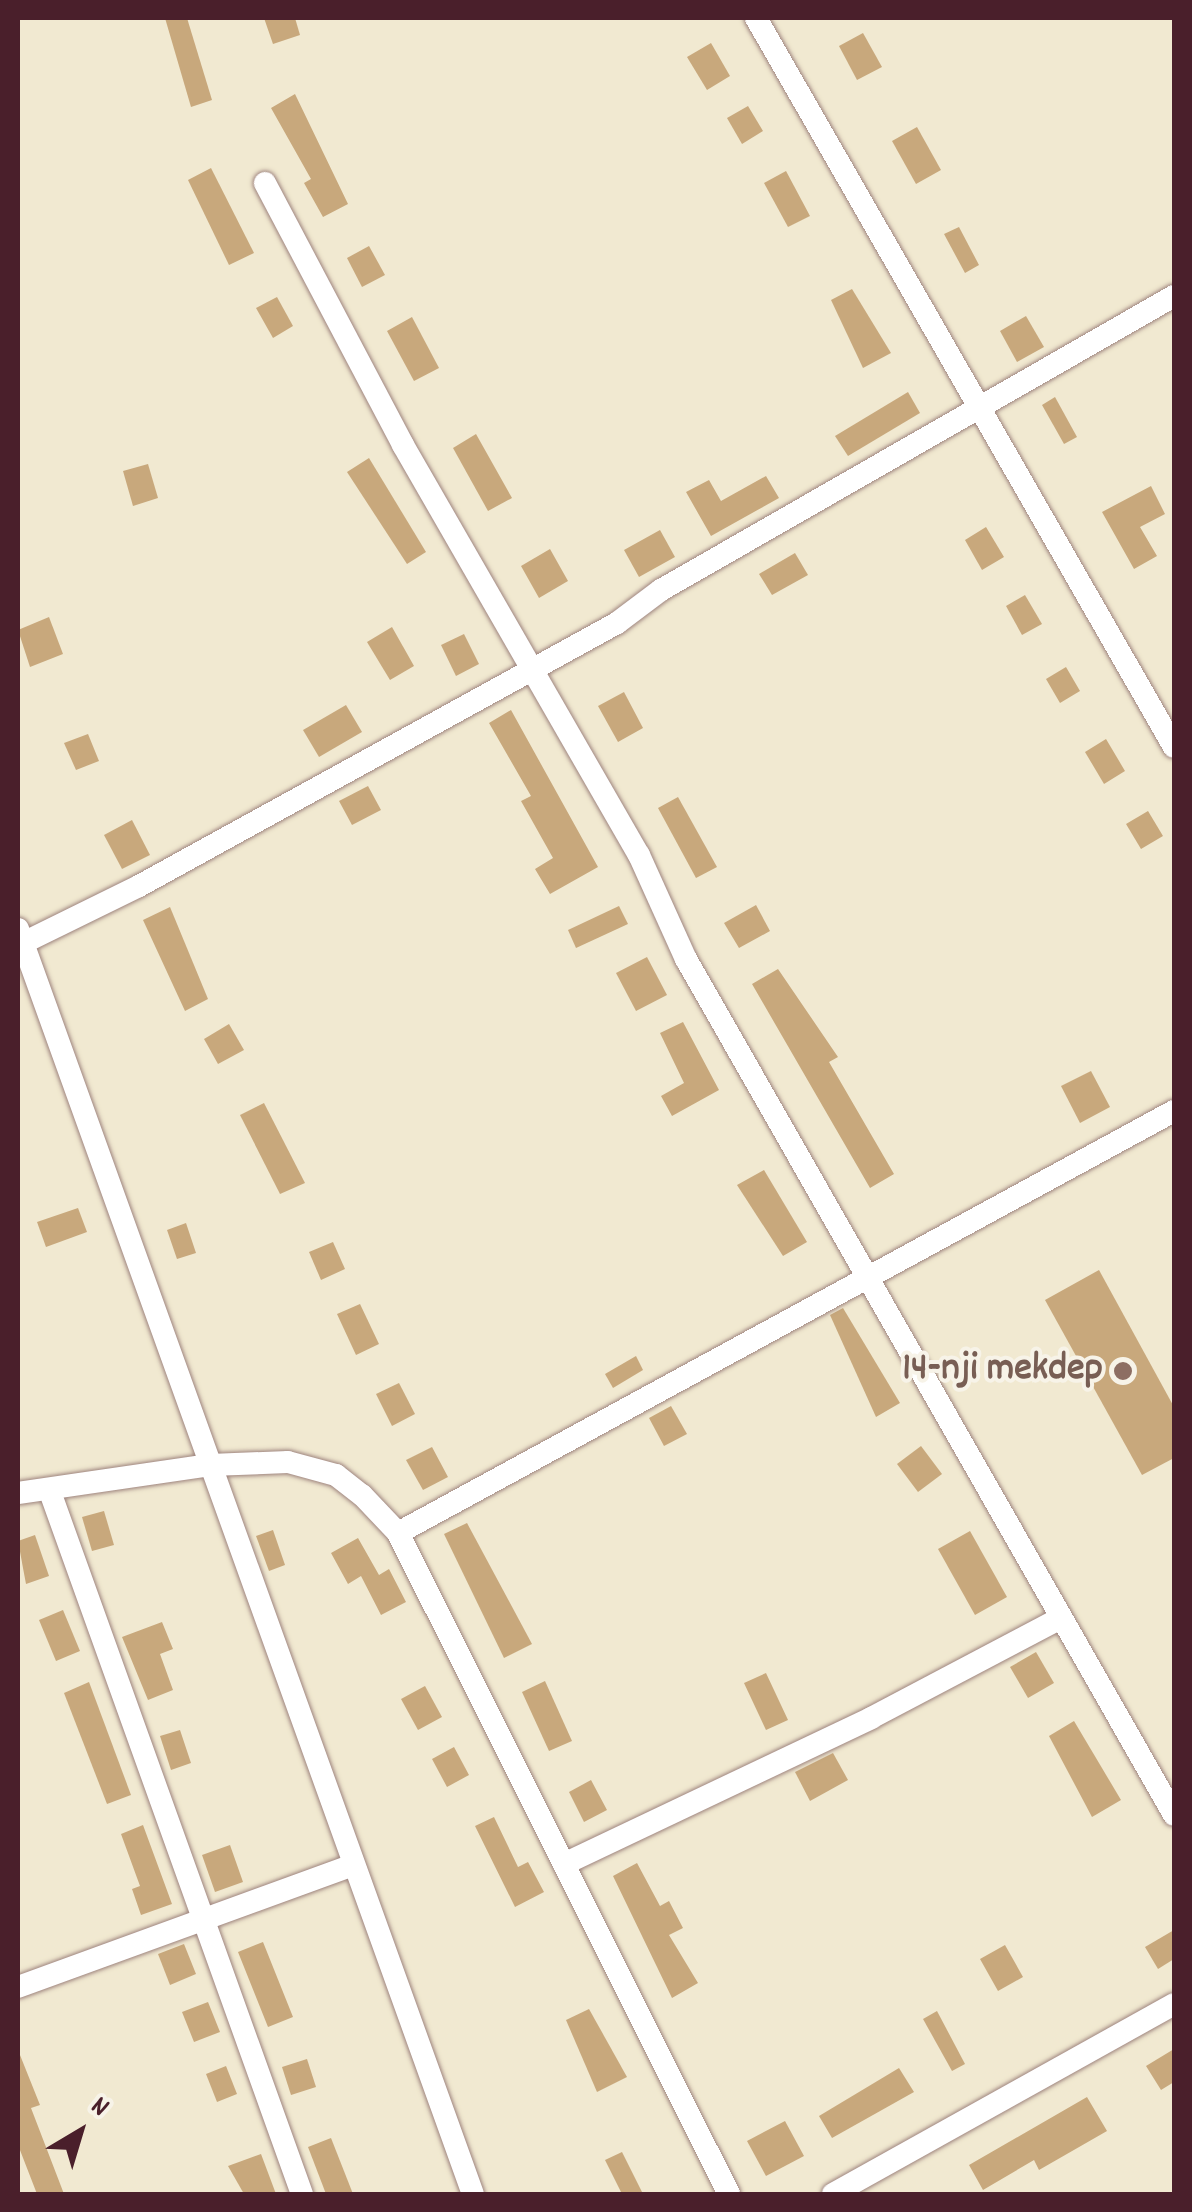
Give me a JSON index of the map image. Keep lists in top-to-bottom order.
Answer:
{
  "places": ["14-nji mekdep"],
  "north": "top right"
}
